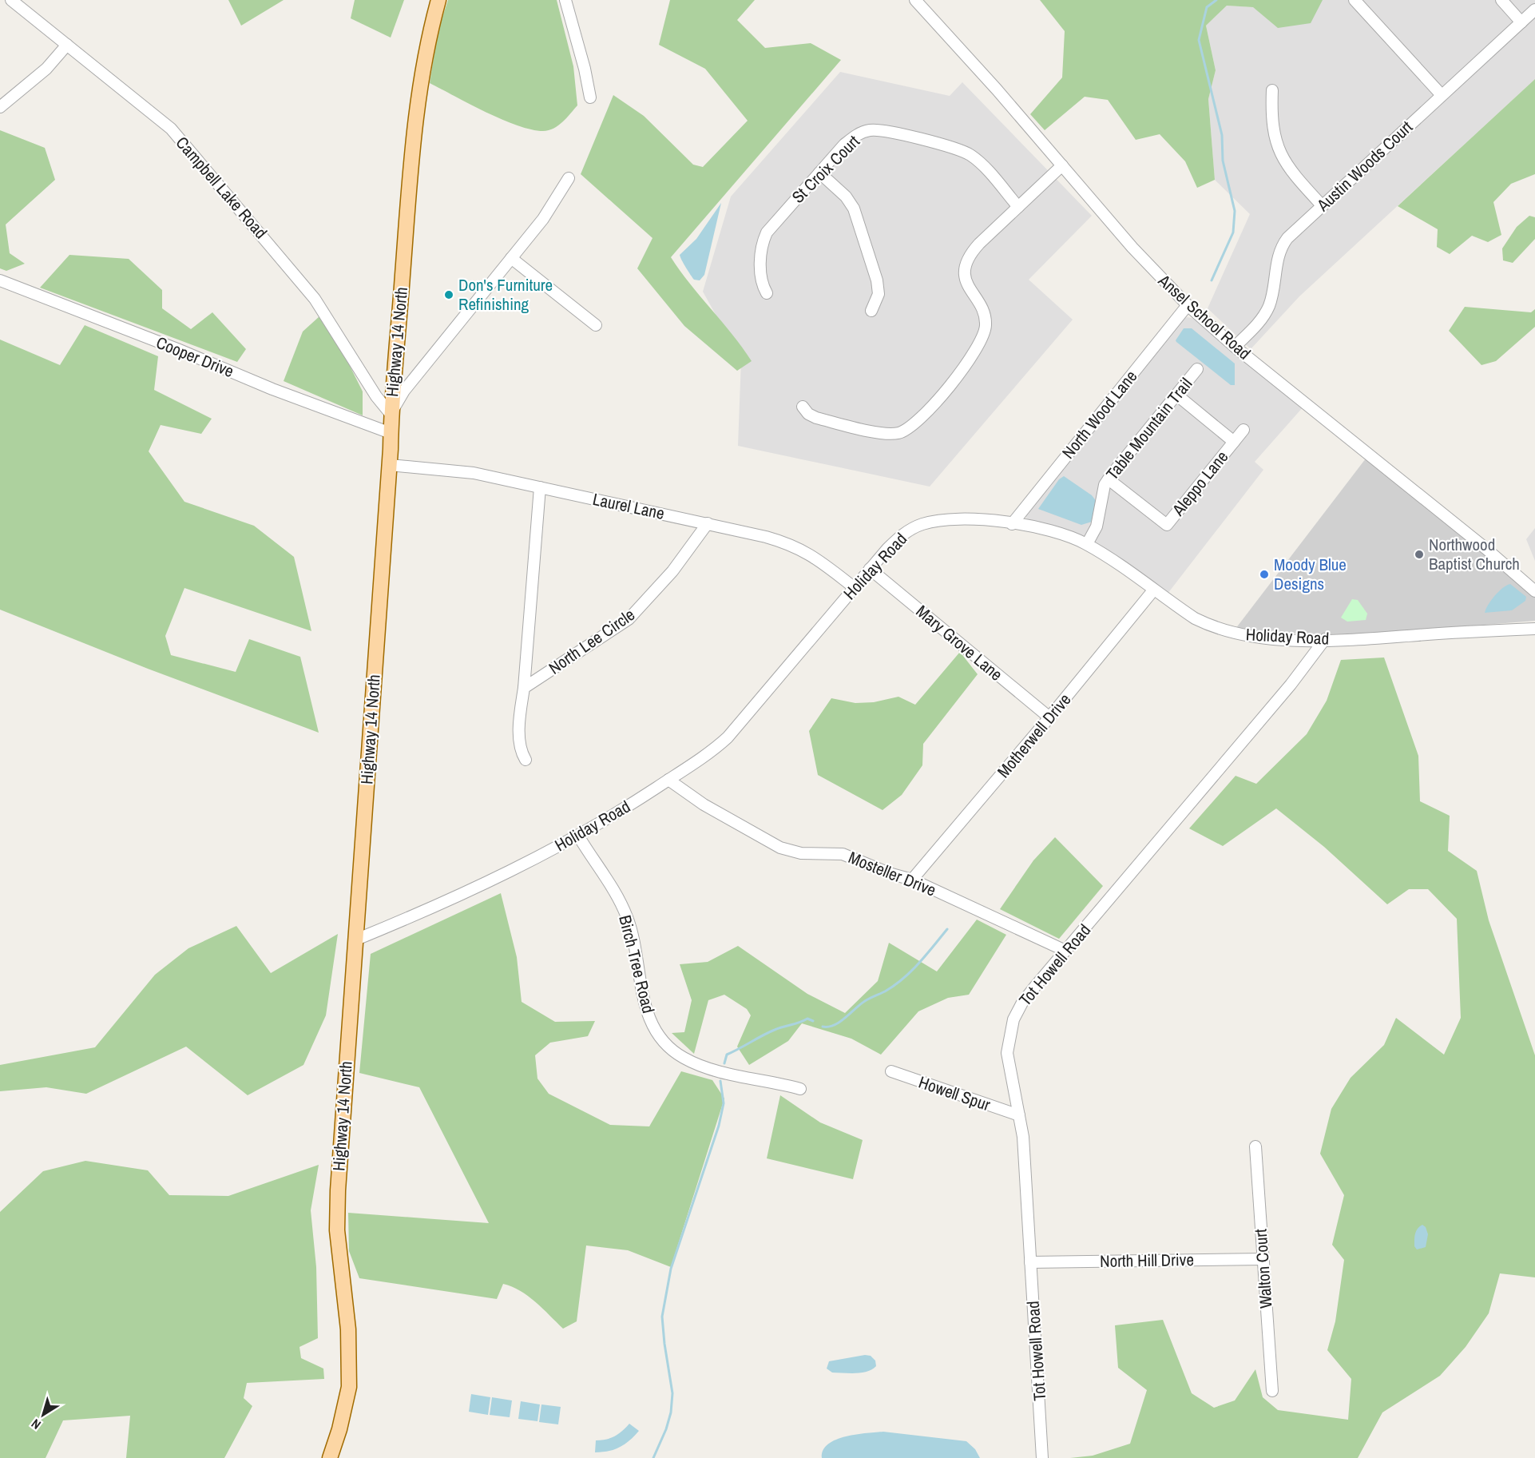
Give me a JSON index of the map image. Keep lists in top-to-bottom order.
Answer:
{
  "streets": {
    "main road": ["Highway 14 North"],
    "street": [
      "Austin Woods Court",
      "St Croix Court",
      "Campbell Lake Road",
      "Ansel School Road",
      "Cooper Drive",
      "North Wood Lane",
      "Table Mountain Trail",
      "Aleppo Lane",
      "Laurel Lane",
      "Holiday Road",
      "North Lee Circle",
      "Mary Grove Lane",
      "Motherwell Drive",
      "Mosteller Drive",
      "Birch Tree Road",
      "Tot Howell Road",
      "Howell Spur",
      "North Hill Drive",
      "Walton Court"
    ]
  },
  "crossings": [
    ["Austin Woods Court", "Ansel School Road"],
    ["Campbell Lake Road", "Highway 14 North"],
    ["Ansel School Road", "North Wood Lane"],
    ["Highway 14 North", "Cooper Drive"],
    ["Highway 14 North", "Laurel Lane"],
    ["Highway 14 North", "Holiday Road"],
    ["North Wood Lane", "Holiday Road"],
    ["Table Mountain Trail", "Aleppo Lane"],
    ["Table Mountain Trail", "Holiday Road"],
    ["Laurel Lane", "Holiday Road"],
    ["Laurel Lane", "North Lee Circle"],
    ["Holiday Road", "Mary Grove Lane"],
    ["Holiday Road", "Motherwell Drive"],
    ["Holiday Road", "Mosteller Drive"],
    ["Holiday Road", "Birch Tree Road"],
    ["Holiday Road", "Tot Howell Road"],
    ["Mary Grove Lane", "Motherwell Drive"],
    ["Motherwell Drive", "Mosteller Drive"],
    ["Mosteller Drive", "Tot Howell Road"],
    ["Tot Howell Road", "Howell Spur"],
    ["Tot Howell Road", "North Hill Drive"],
    ["North Hill Drive", "Walton Court"]
  ],
  "places": ["Don's Furniture Refinishing", "Northwood Baptist Church", "Moody Blue Designs"],
  "north": "bottom left"
}
